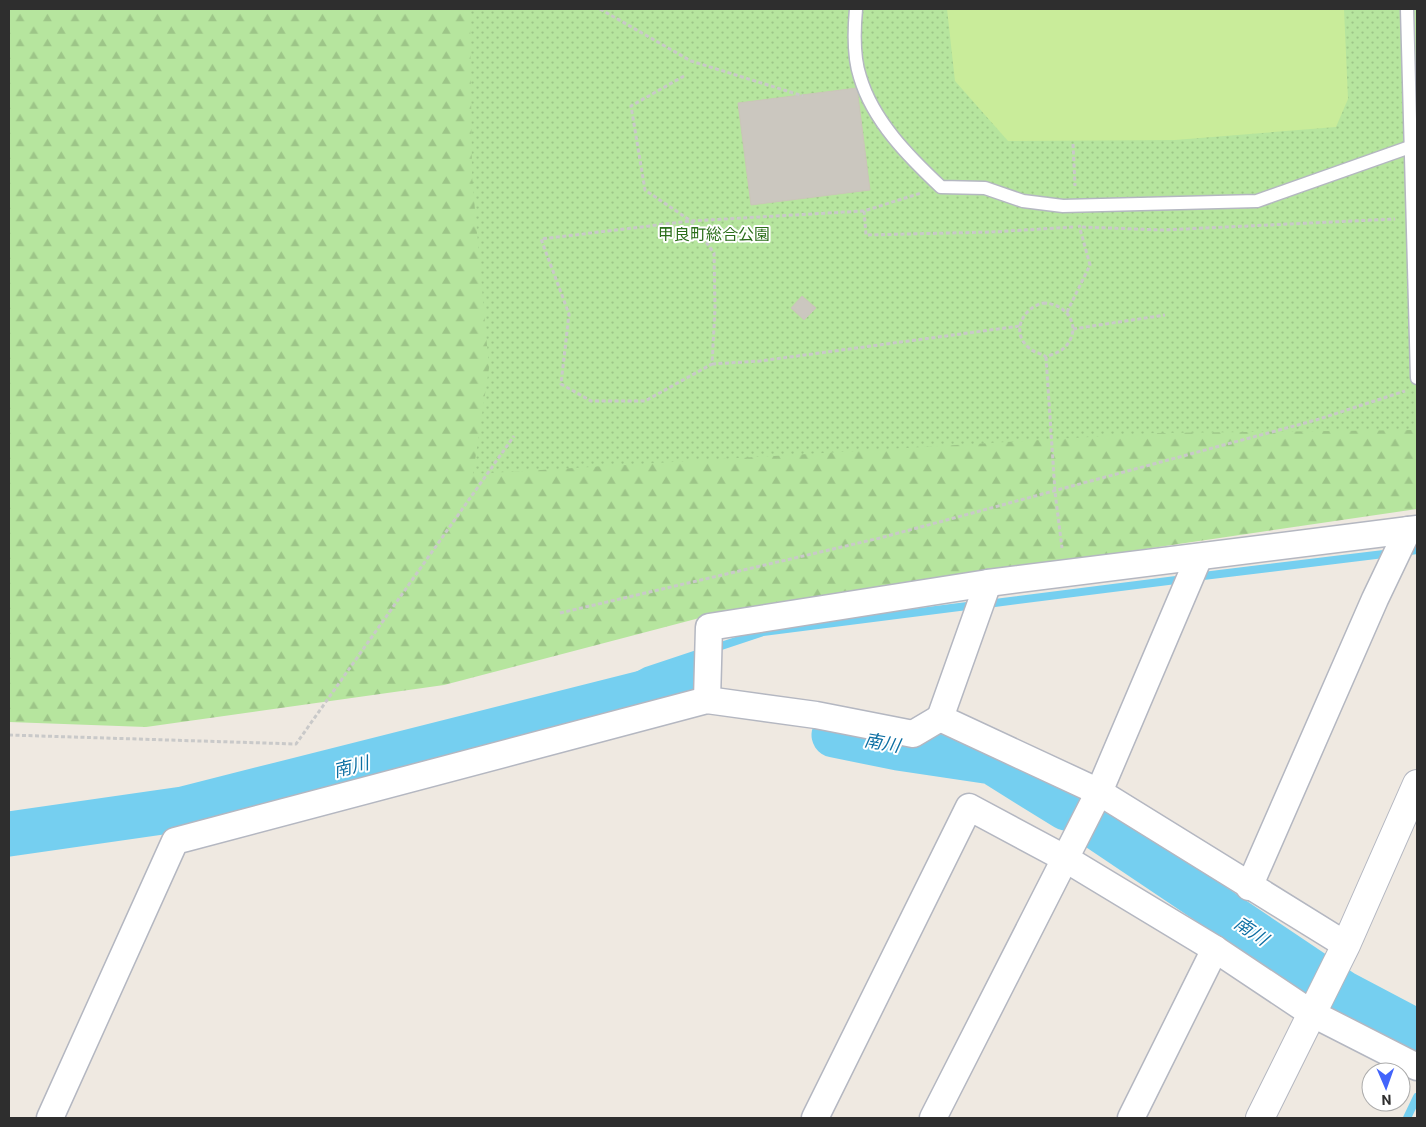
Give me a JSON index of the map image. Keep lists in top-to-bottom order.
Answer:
{
  "water": ["南川"],
  "parks": ["甲良町総合公園"],
  "north": "bottom"
}
